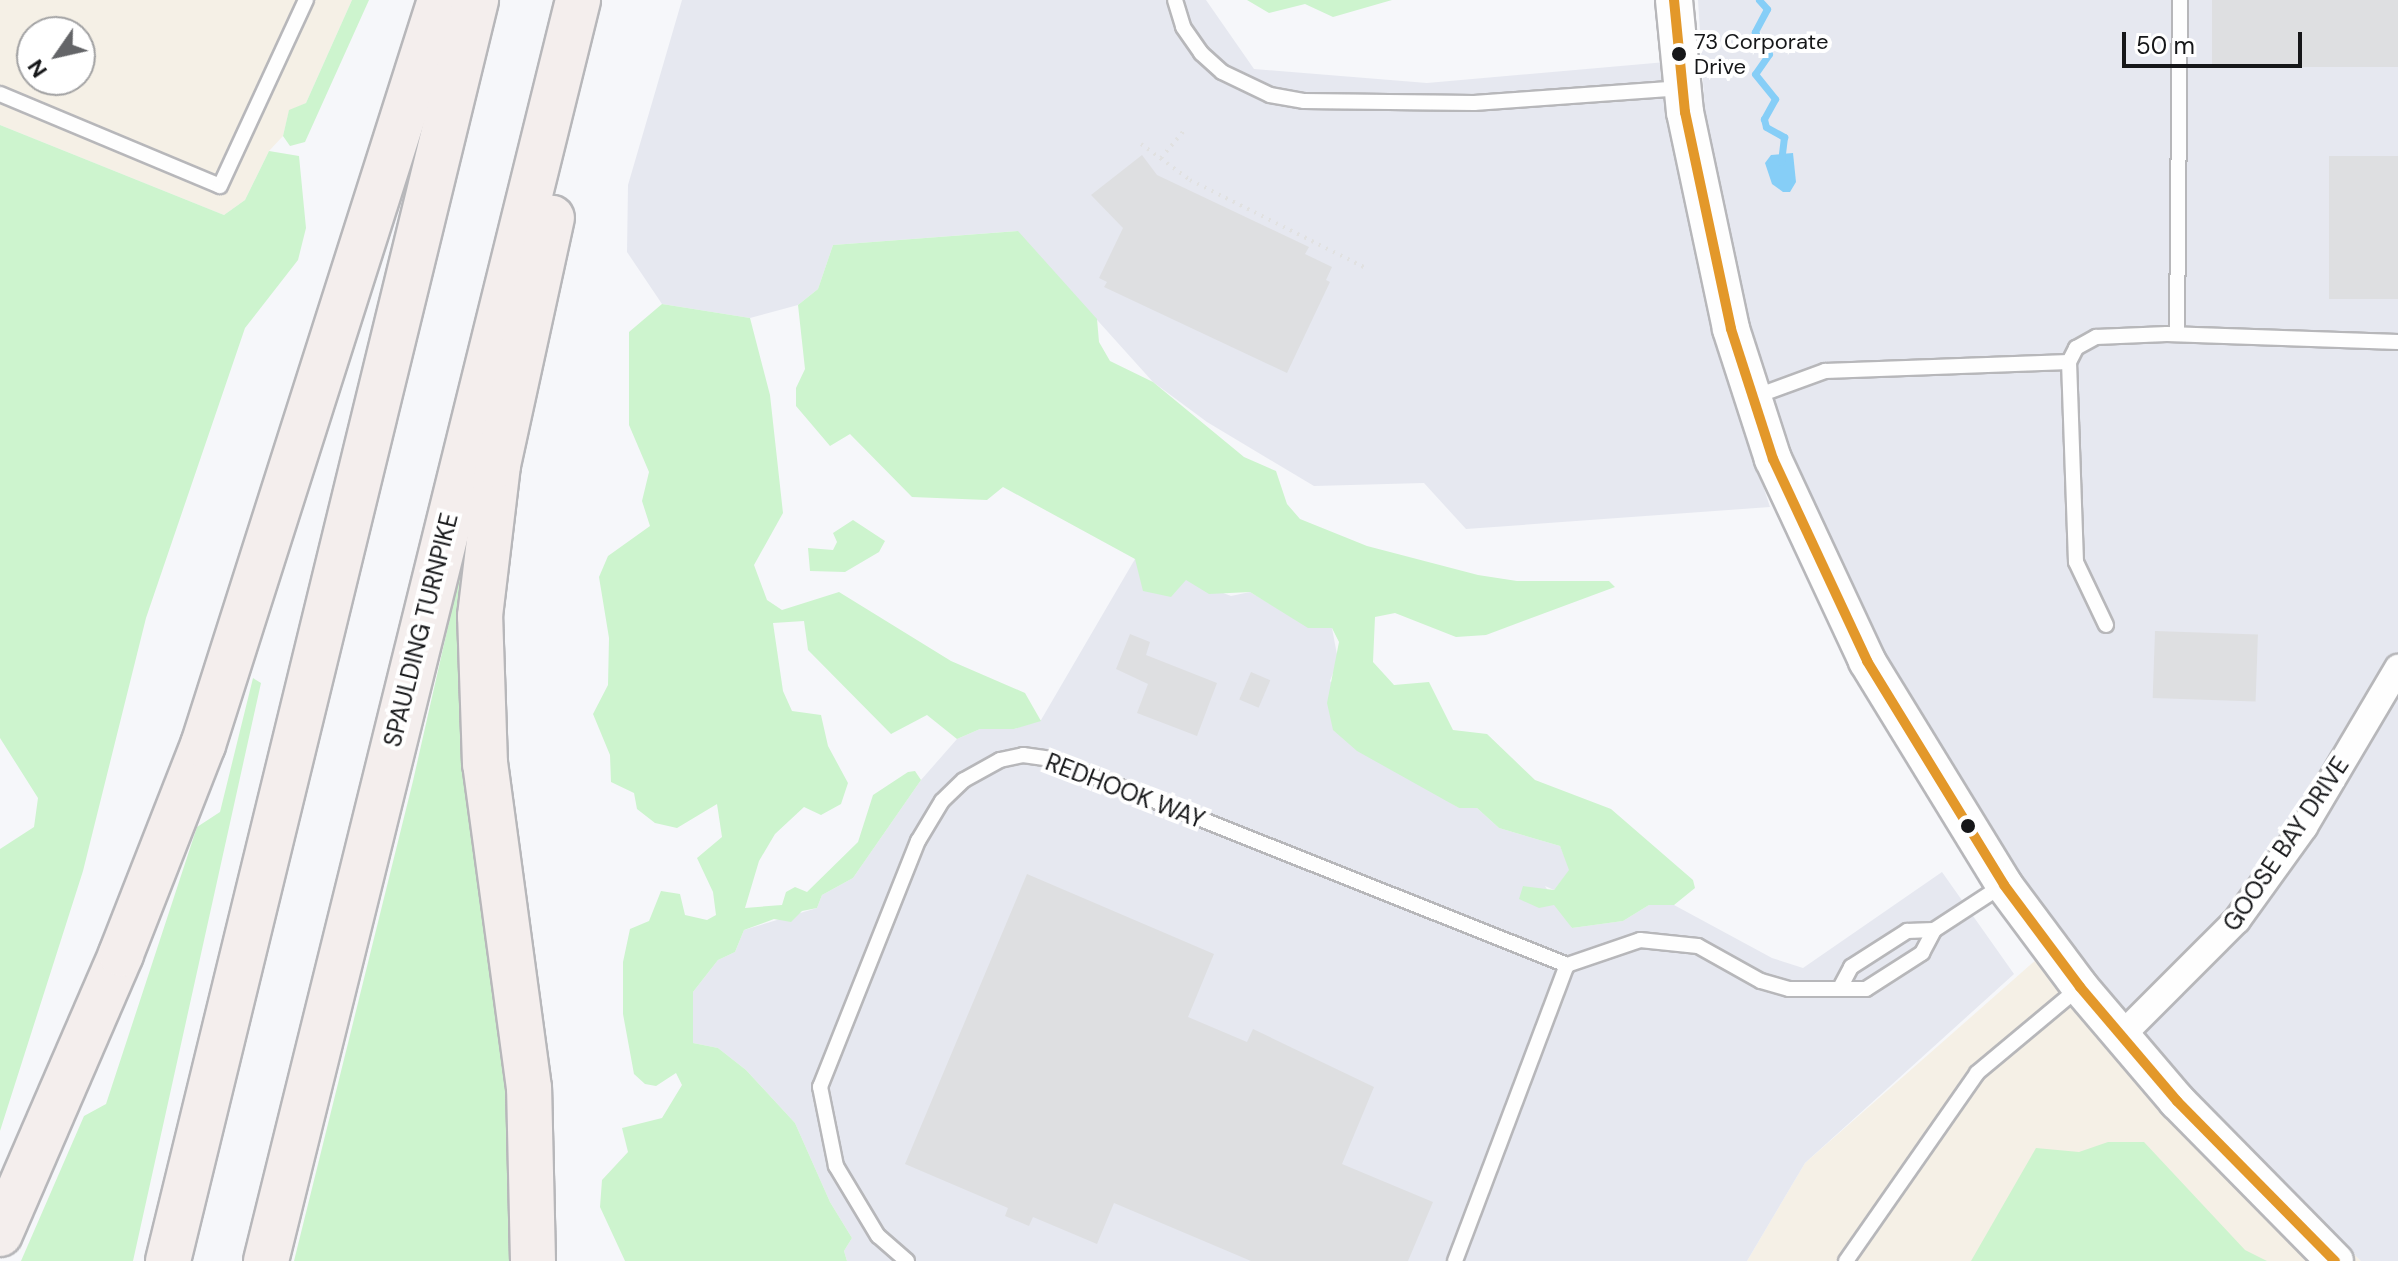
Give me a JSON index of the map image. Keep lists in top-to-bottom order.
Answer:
{
  "streets": {
    "highway": ["SPAULDING TURNPIKE"],
    "street": ["GOOSE BAY DRIVE"],
    "lane": ["REDHOOK WAY"]
  },
  "places": ["73 Corporate Drive"],
  "scale_bar": "50 m",
  "north": "bottom left"
}
